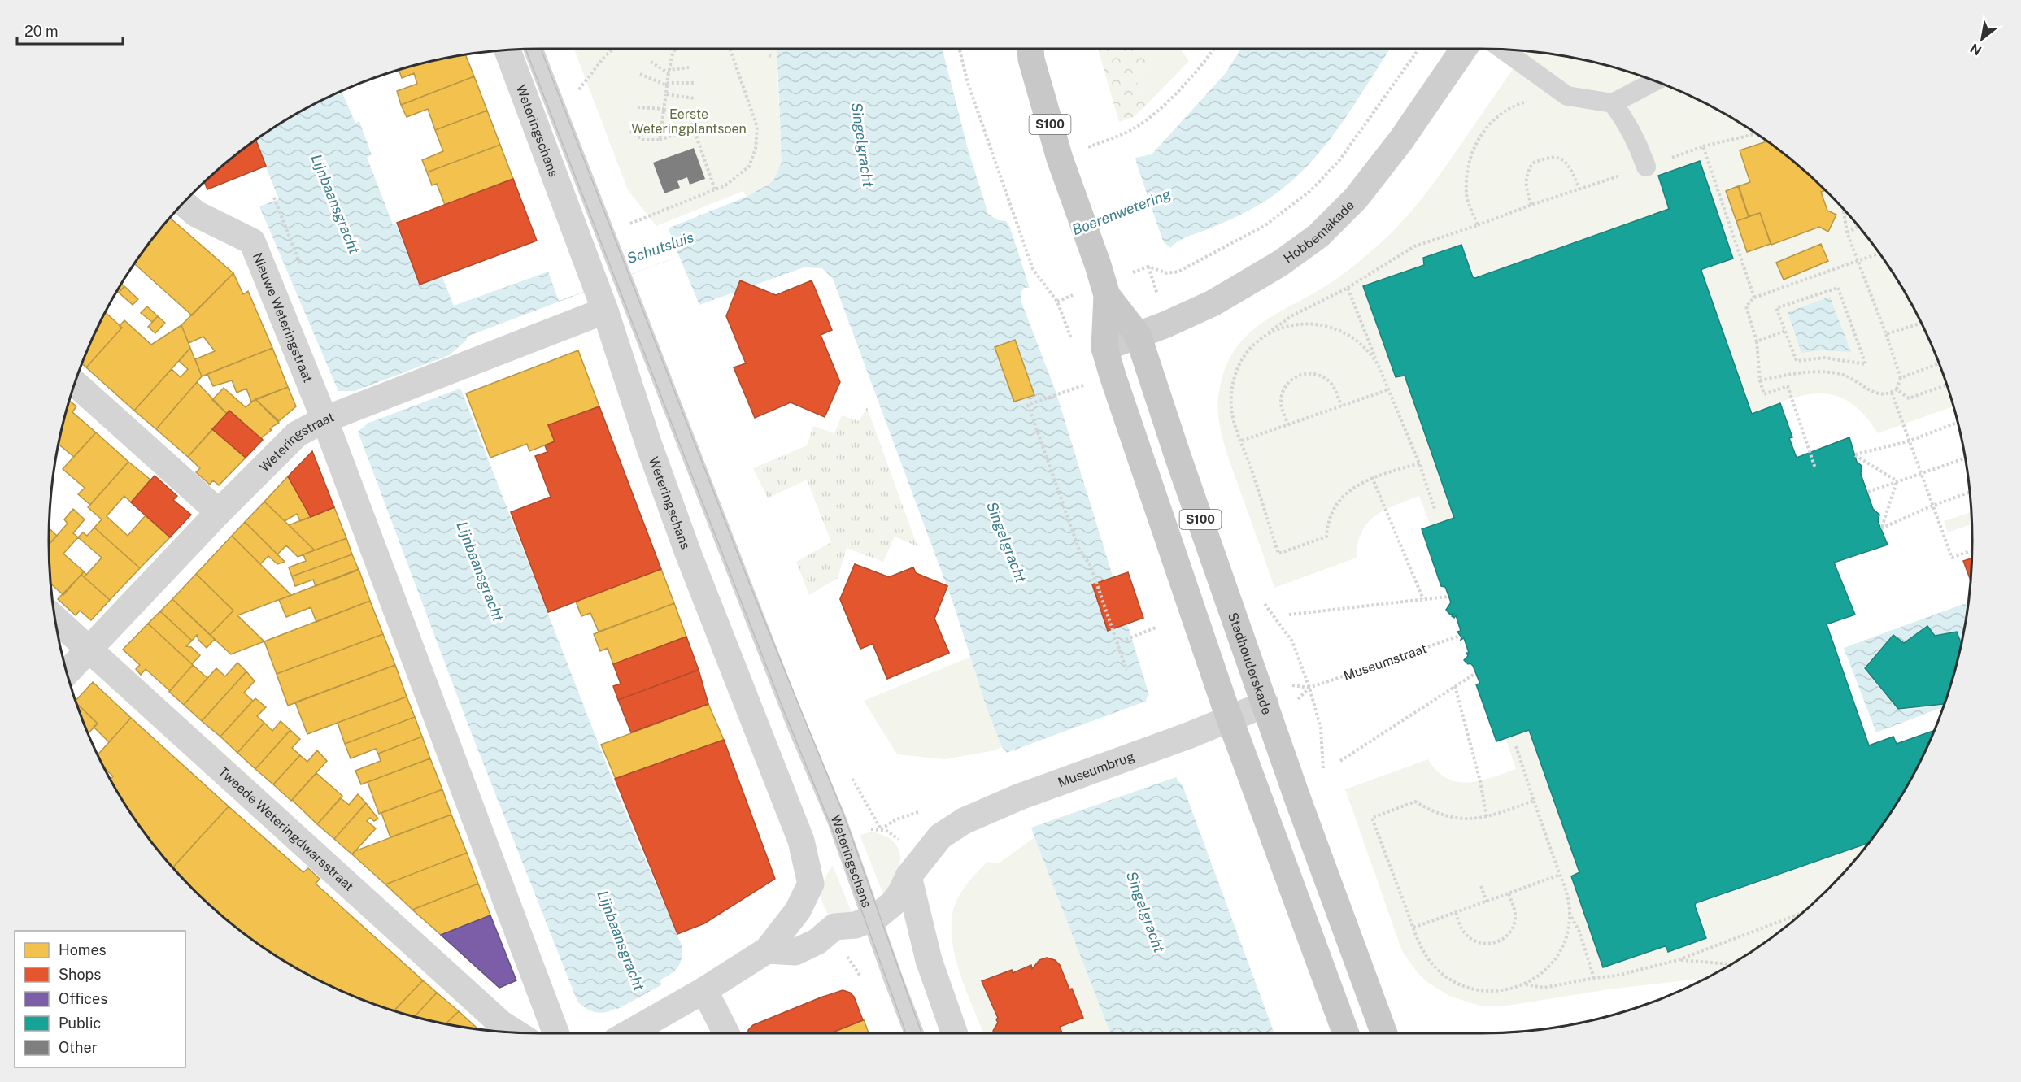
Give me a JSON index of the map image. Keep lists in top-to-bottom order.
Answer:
{
  "streets": {
    "main road": ["S100", "Hobbemakade", "Stadhouderskade"],
    "street": [
      "Weteringschans",
      "Nieuwe Weteringstraat",
      "Weteringstraat",
      "Museumbrug",
      "Tweede Weteringdwarsstraat"
    ],
    "path": ["Museumstraat"]
  },
  "crossings": [
    ["Weteringschans", "Weteringstraat"],
    ["Weteringschans", "Museumbrug"],
    ["Hobbemakade", "Stadhouderskade"],
    ["Nieuwe Weteringstraat", "Weteringstraat"],
    ["Weteringstraat", "Tweede Weteringdwarsstraat"],
    ["Stadhouderskade", "Museumbrug"]
  ],
  "water": [
    "Singelgracht",
    "Lijnbaansgracht",
    "Boerenwetering",
    "Schutsluis"
  ],
  "parks": ["Eerste Weteringplantsoen"],
  "legend": [
    "Homes",
    "Shops",
    "Offices",
    "Public",
    "Other"
  ],
  "scale_bar": "20 m",
  "north": "bottom left"
}
